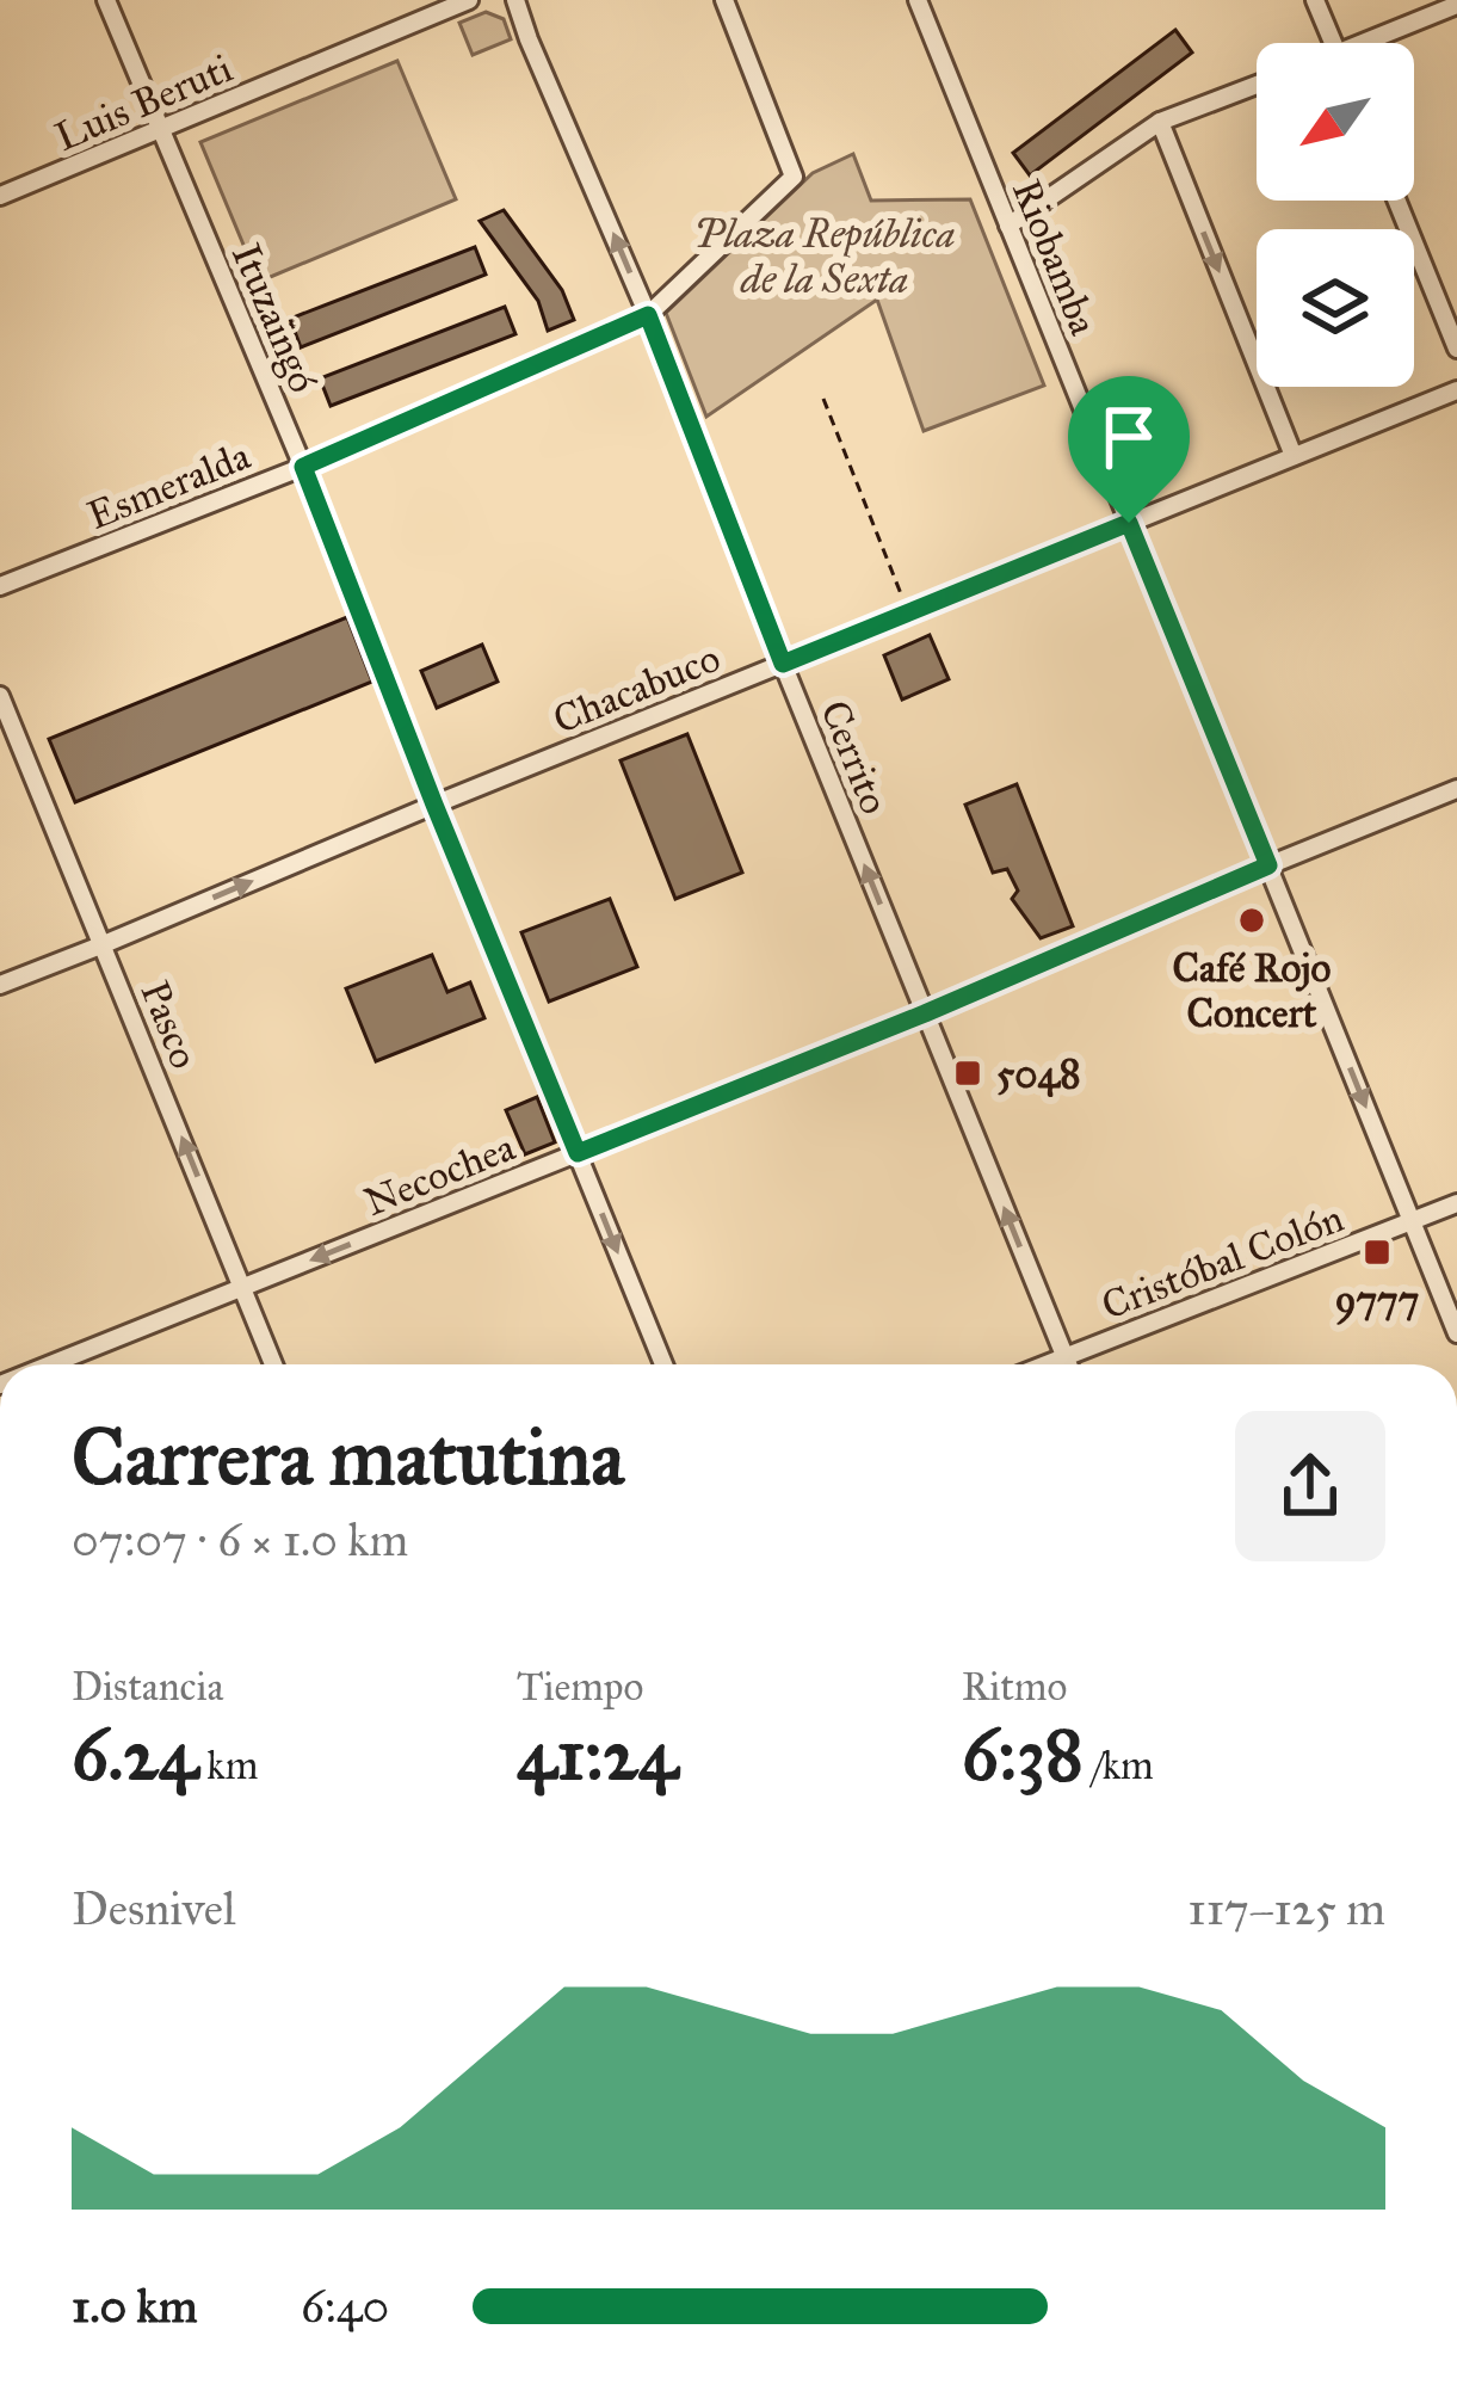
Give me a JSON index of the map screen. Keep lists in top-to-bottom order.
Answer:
{
  "streets": {
    "street": [
      "Luis Beruti",
      "Riobamba",
      "Ituzaingó",
      "Esmeralda",
      "Chacabuco",
      "Cerrito",
      "Pasco",
      "Necochea",
      "Cristóbal Colón"
    ]
  },
  "crossings": [
    ["Luis Beruti", "Ituzaingó"],
    ["Riobamba", "Chacabuco"],
    ["Riobamba", "Necochea"],
    ["Riobamba", "Cristóbal Colón"],
    ["Ituzaingó", "Esmeralda"],
    ["Ituzaingó", "Chacabuco"],
    ["Ituzaingó", "Necochea"],
    ["Esmeralda", "Cerrito"],
    ["Chacabuco", "Cerrito"],
    ["Chacabuco", "Pasco"],
    ["Cerrito", "Necochea"],
    ["Cerrito", "Cristóbal Colón"],
    ["Pasco", "Necochea"]
  ],
  "one_way": ["Cerrito", "Pasco"],
  "parks": ["Plaza República de la Sexta"],
  "places": {
    "other": ["Café Rojo Concert"],
    "transit": ["5048", "9777"]
  },
  "north": "bottom left",
  "page": {
    "heading": ["Carrera matutina", "07:07 · 6 × 1.0 km"],
    "stats": [
      ["Distancia", "6.24 km"],
      ["Tiempo", "41:24"],
      ["Ritmo", "6:38 /km"]
    ],
    "chart": ["Desnivel", "117–125 m"],
    "list": [
      {
        "name": "1.0 km",
        "note": "6:40"
      }
    ]
  }
}
